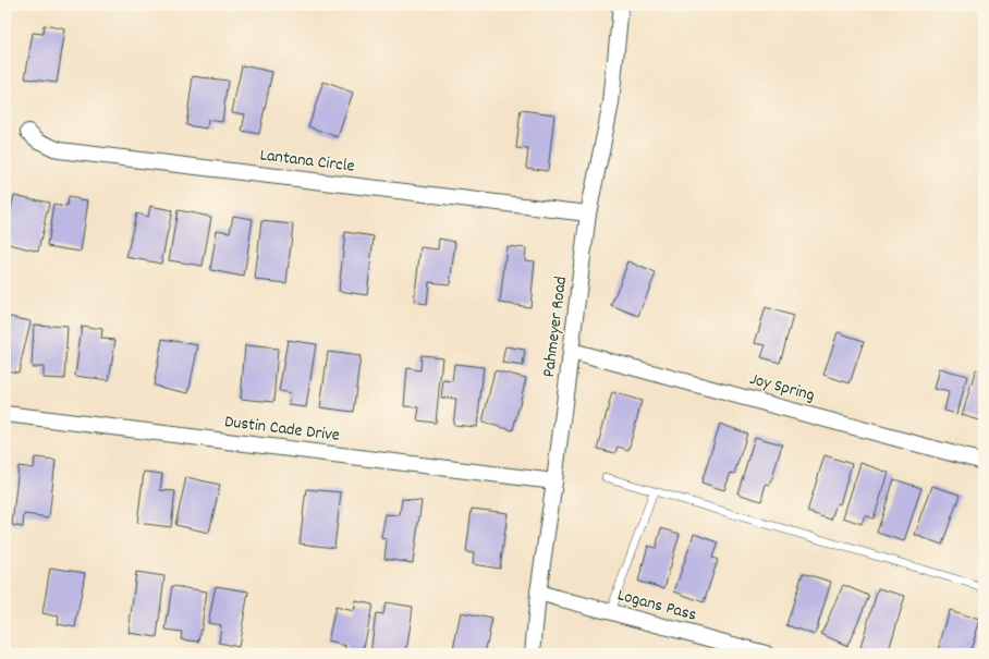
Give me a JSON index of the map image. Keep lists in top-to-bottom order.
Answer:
{
  "streets": {
    "street": [
      "Lantana Circle",
      "Pahmeyer Road",
      "Joy Spring",
      "Dustin Cade Drive",
      "Logans Pass"
    ]
  },
  "crossings": [
    ["Lantana Circle", "Pahmeyer Road"],
    ["Pahmeyer Road", "Joy Spring"],
    ["Pahmeyer Road", "Dustin Cade Drive"],
    ["Pahmeyer Road", "Logans Pass"]
  ]
}
